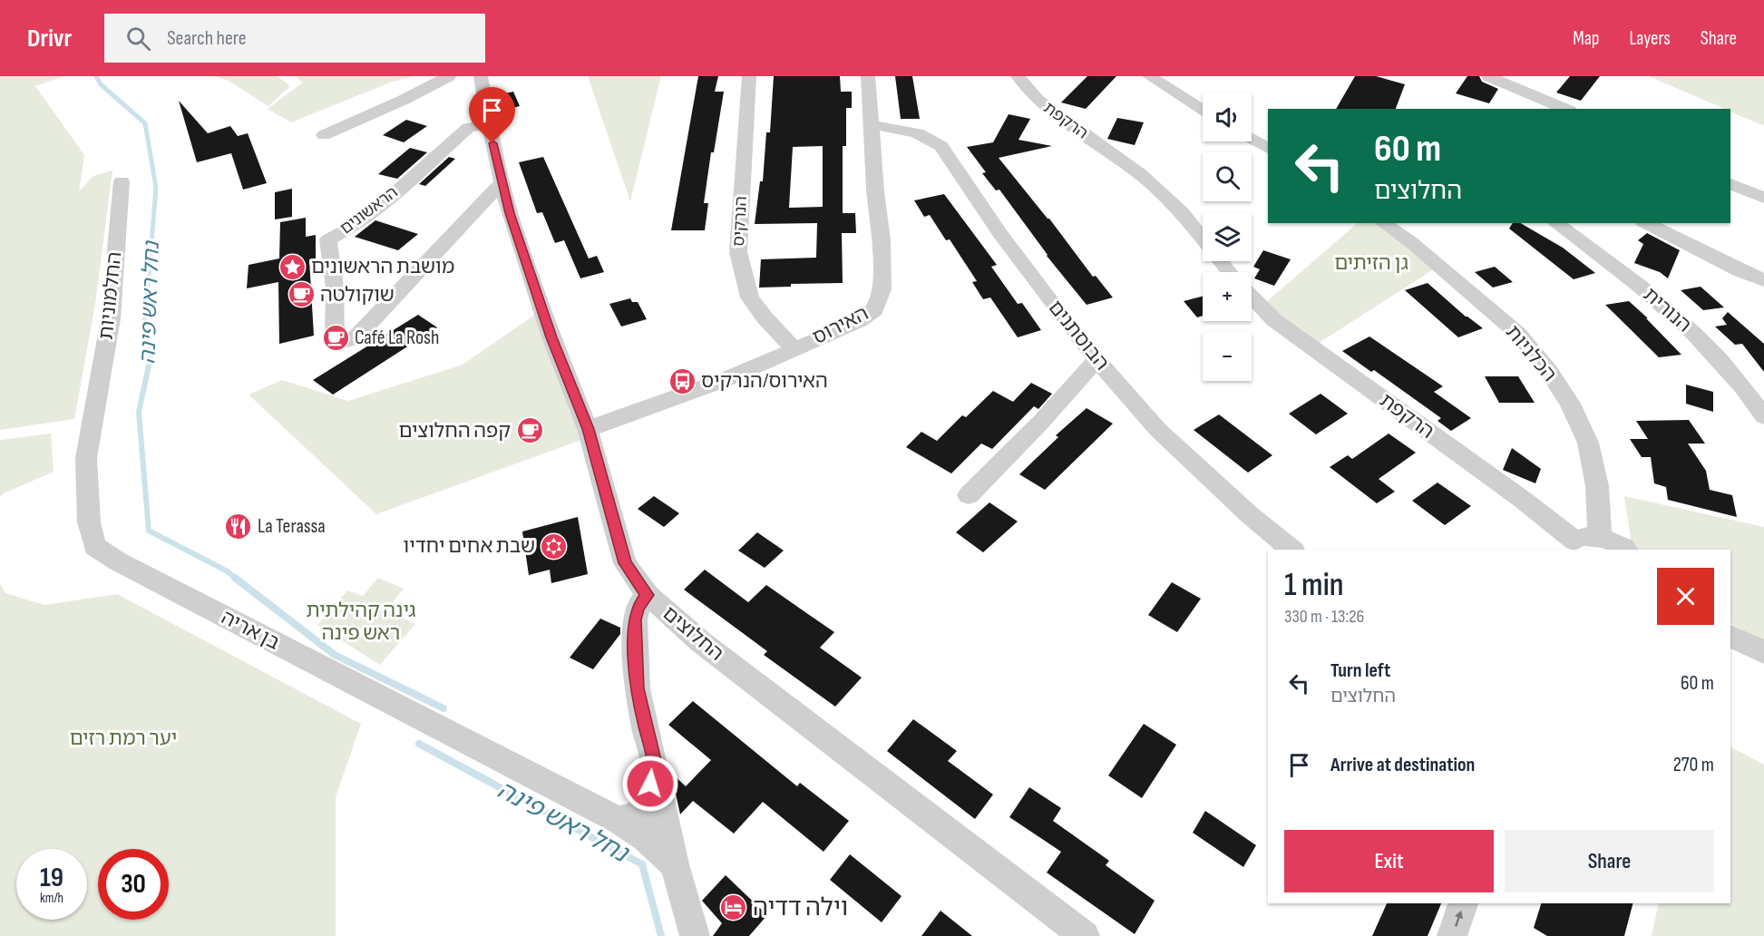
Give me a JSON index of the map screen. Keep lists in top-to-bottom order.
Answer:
{
  "streets": {
    "street": [
      "הרקפת",
      "הראשונים",
      "הנרקיס",
      "החלמוניות",
      "הנורית",
      "האירוס",
      "הבוסתנים",
      "הכלניות",
      "בן אריה",
      "החלוצים"
    ]
  },
  "crossings": [
    ["הראשונים", "החלוצים"],
    ["הנרקיס", "האירוס"],
    ["החלמוניות", "בן אריה"],
    ["האירוס", "הבוסתנים"],
    ["האירוס", "החלוצים"]
  ],
  "water": ["נחל ראש פינה"],
  "parks": ["גן הזיתים", "גינה קהילתית ראש פינה", "יער רמת רזים"],
  "places": {
    "place": ["מושבת הראשונים"],
    "cafe": ["שוקולטה", "Café La Rosh", "קפה החלוצים"],
    "bus stop": ["האירוס/הנרקיס"],
    "restaurant": ["La Terassa"],
    "synagogue": ["שבת אחים יחדיו"],
    "hotel": ["וילה דדיה"]
  },
  "page": {
    "header": "Drivr",
    "search": "Search here",
    "nav": ["Map", "Layers", "Share"],
    "map_buttons": ["+", "−"],
    "turn": ["60 m", "החלוצים"],
    "heading": ["1 min", "330 m · 13:26"],
    "list": [
      {
        "name": "Turn left",
        "note": "החלוצים",
        "value": "60 m"
      },
      {
        "name": "Arrive at destination",
        "value": "270 m"
      }
    ],
    "buttons": ["Exit", "Share"],
    "speed": "19 km/h",
    "limit": "30"
  }
}
